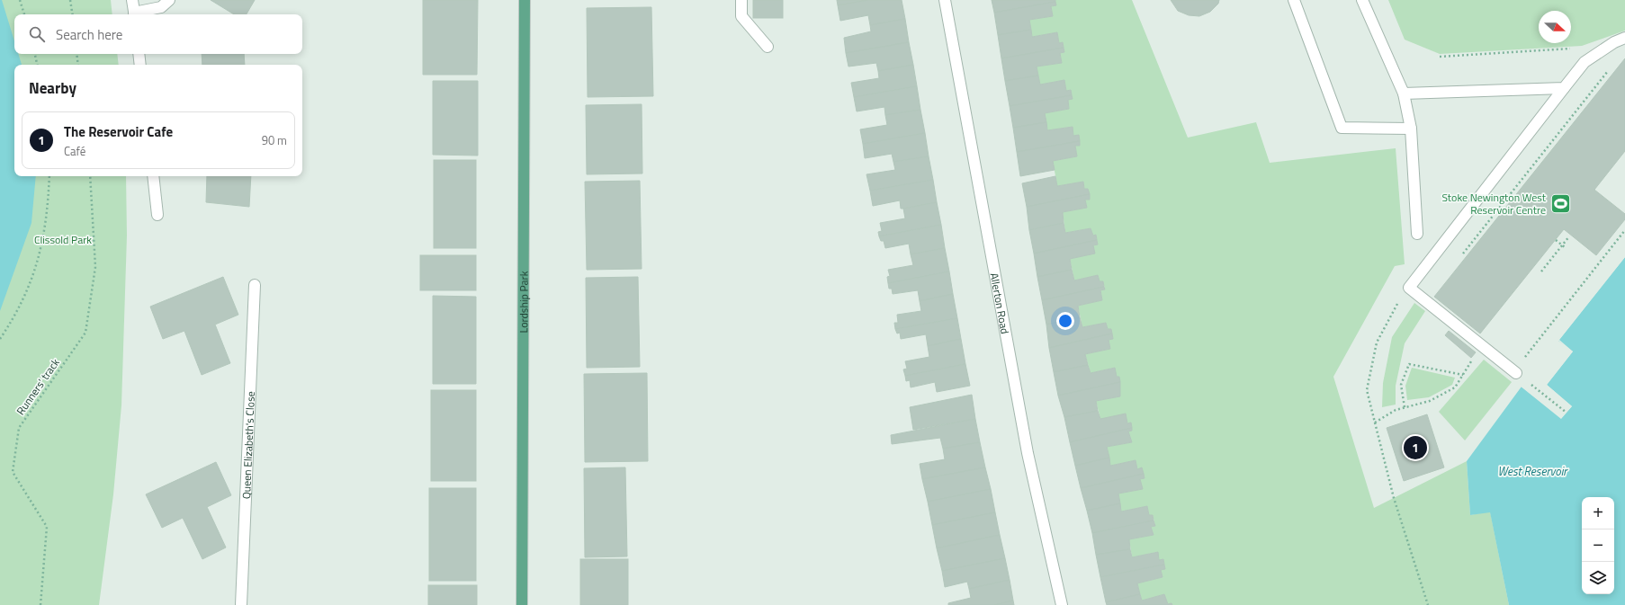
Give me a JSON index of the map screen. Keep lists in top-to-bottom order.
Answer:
{
  "streets": {
    "main road": ["Lordship Park"],
    "street": ["Allerton Road", "Queen Elizabeth's Close"],
    "path": ["Runners' track"]
  },
  "water": ["West Reservoir"],
  "parks": ["Clissold Park"],
  "places": {
    "sports": ["Stoke Newington West Reservoir Centre"]
  },
  "north": "right",
  "page": {
    "search": "Search here",
    "heading": "Nearby",
    "list": [
      {
        "mark": "1",
        "name": "The Reservoir Cafe",
        "note": "Café",
        "value": "90 m"
      }
    ],
    "pins": "1",
    "map_buttons": ["+", "−"]
  }
}
